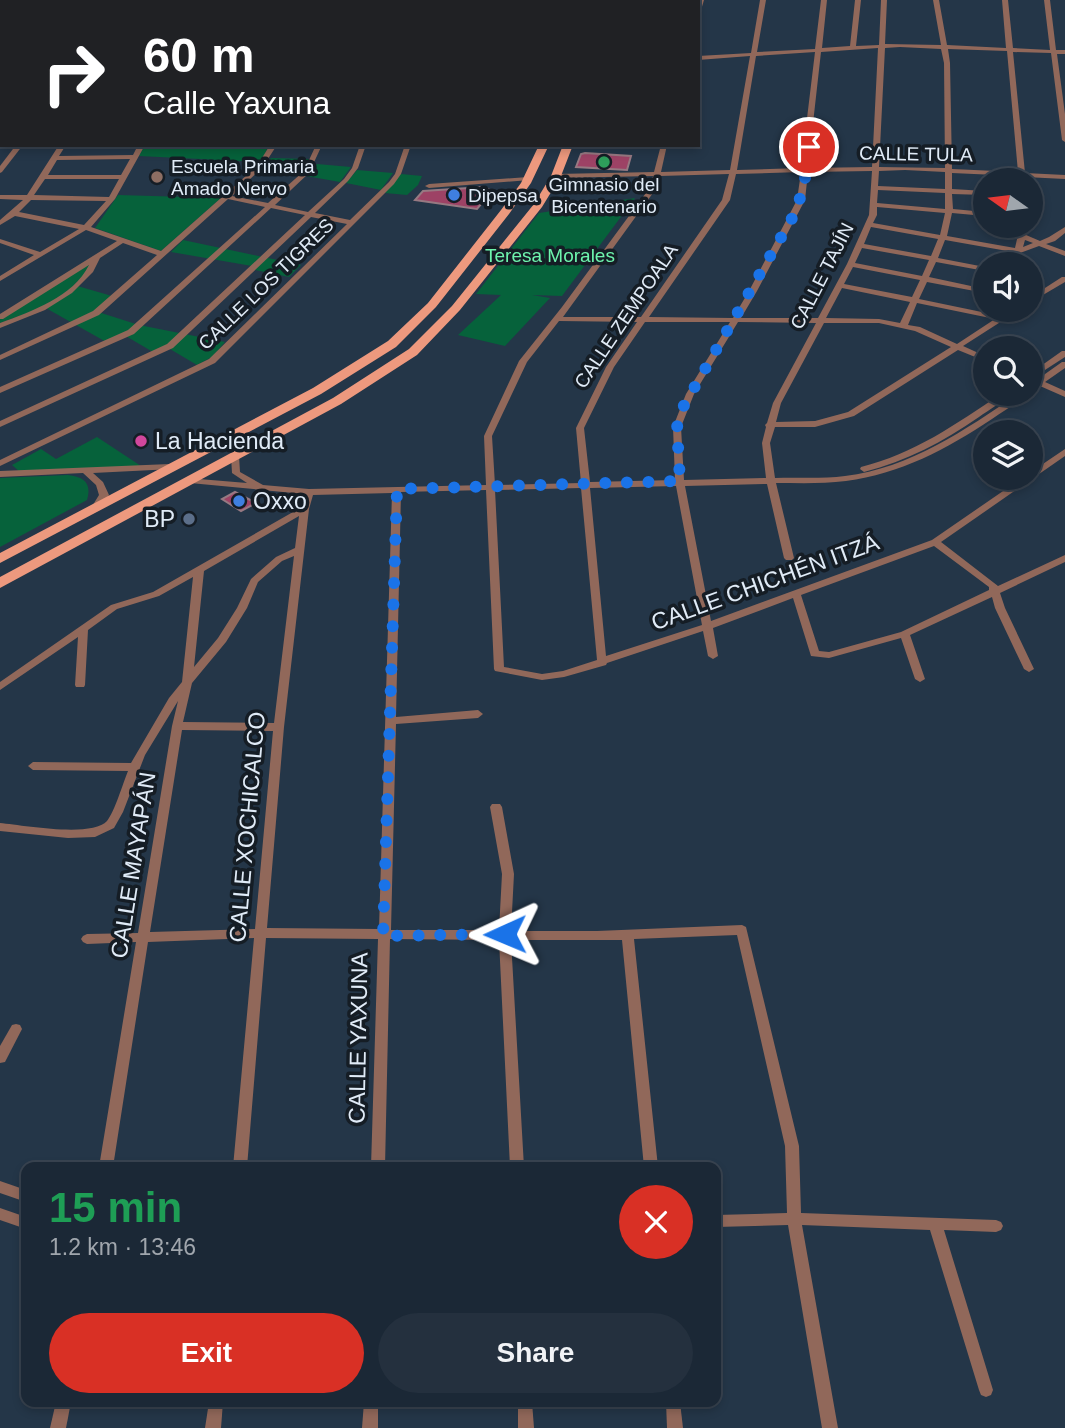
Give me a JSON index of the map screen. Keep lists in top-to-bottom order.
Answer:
{
  "streets": {
    "street": [
      "CALLE TULA",
      "CALLE TAJÍN",
      "CALLE LOS TIGRES",
      "CALLE ZEMPOALA",
      "CALLE CHICHÉN ITZÁ",
      "CALLE XOCHICALCO",
      "CALLE MAYAPÁN",
      "CALLE YAXUNA"
    ]
  },
  "crossings": [
    ["CALLE TULA", "CALLE TAJÍN"],
    ["CALLE TULA", "CALLE ZEMPOALA"],
    ["CALLE ZEMPOALA", "CALLE CHICHÉN ITZÁ"]
  ],
  "parks": ["Teresa Morales"],
  "places": [
    "Gimnasio del Bicentenario",
    "Escuela Primaria Amado Nervo",
    "Dipepsa",
    "La Hacienda",
    "Oxxo",
    "BP"
  ],
  "north": "left",
  "page": {
    "turn": ["60 m", "Calle Yaxuna"],
    "heading": ["15 min", "1.2 km · 13:46"],
    "buttons": ["Exit", "Share"]
  }
}
